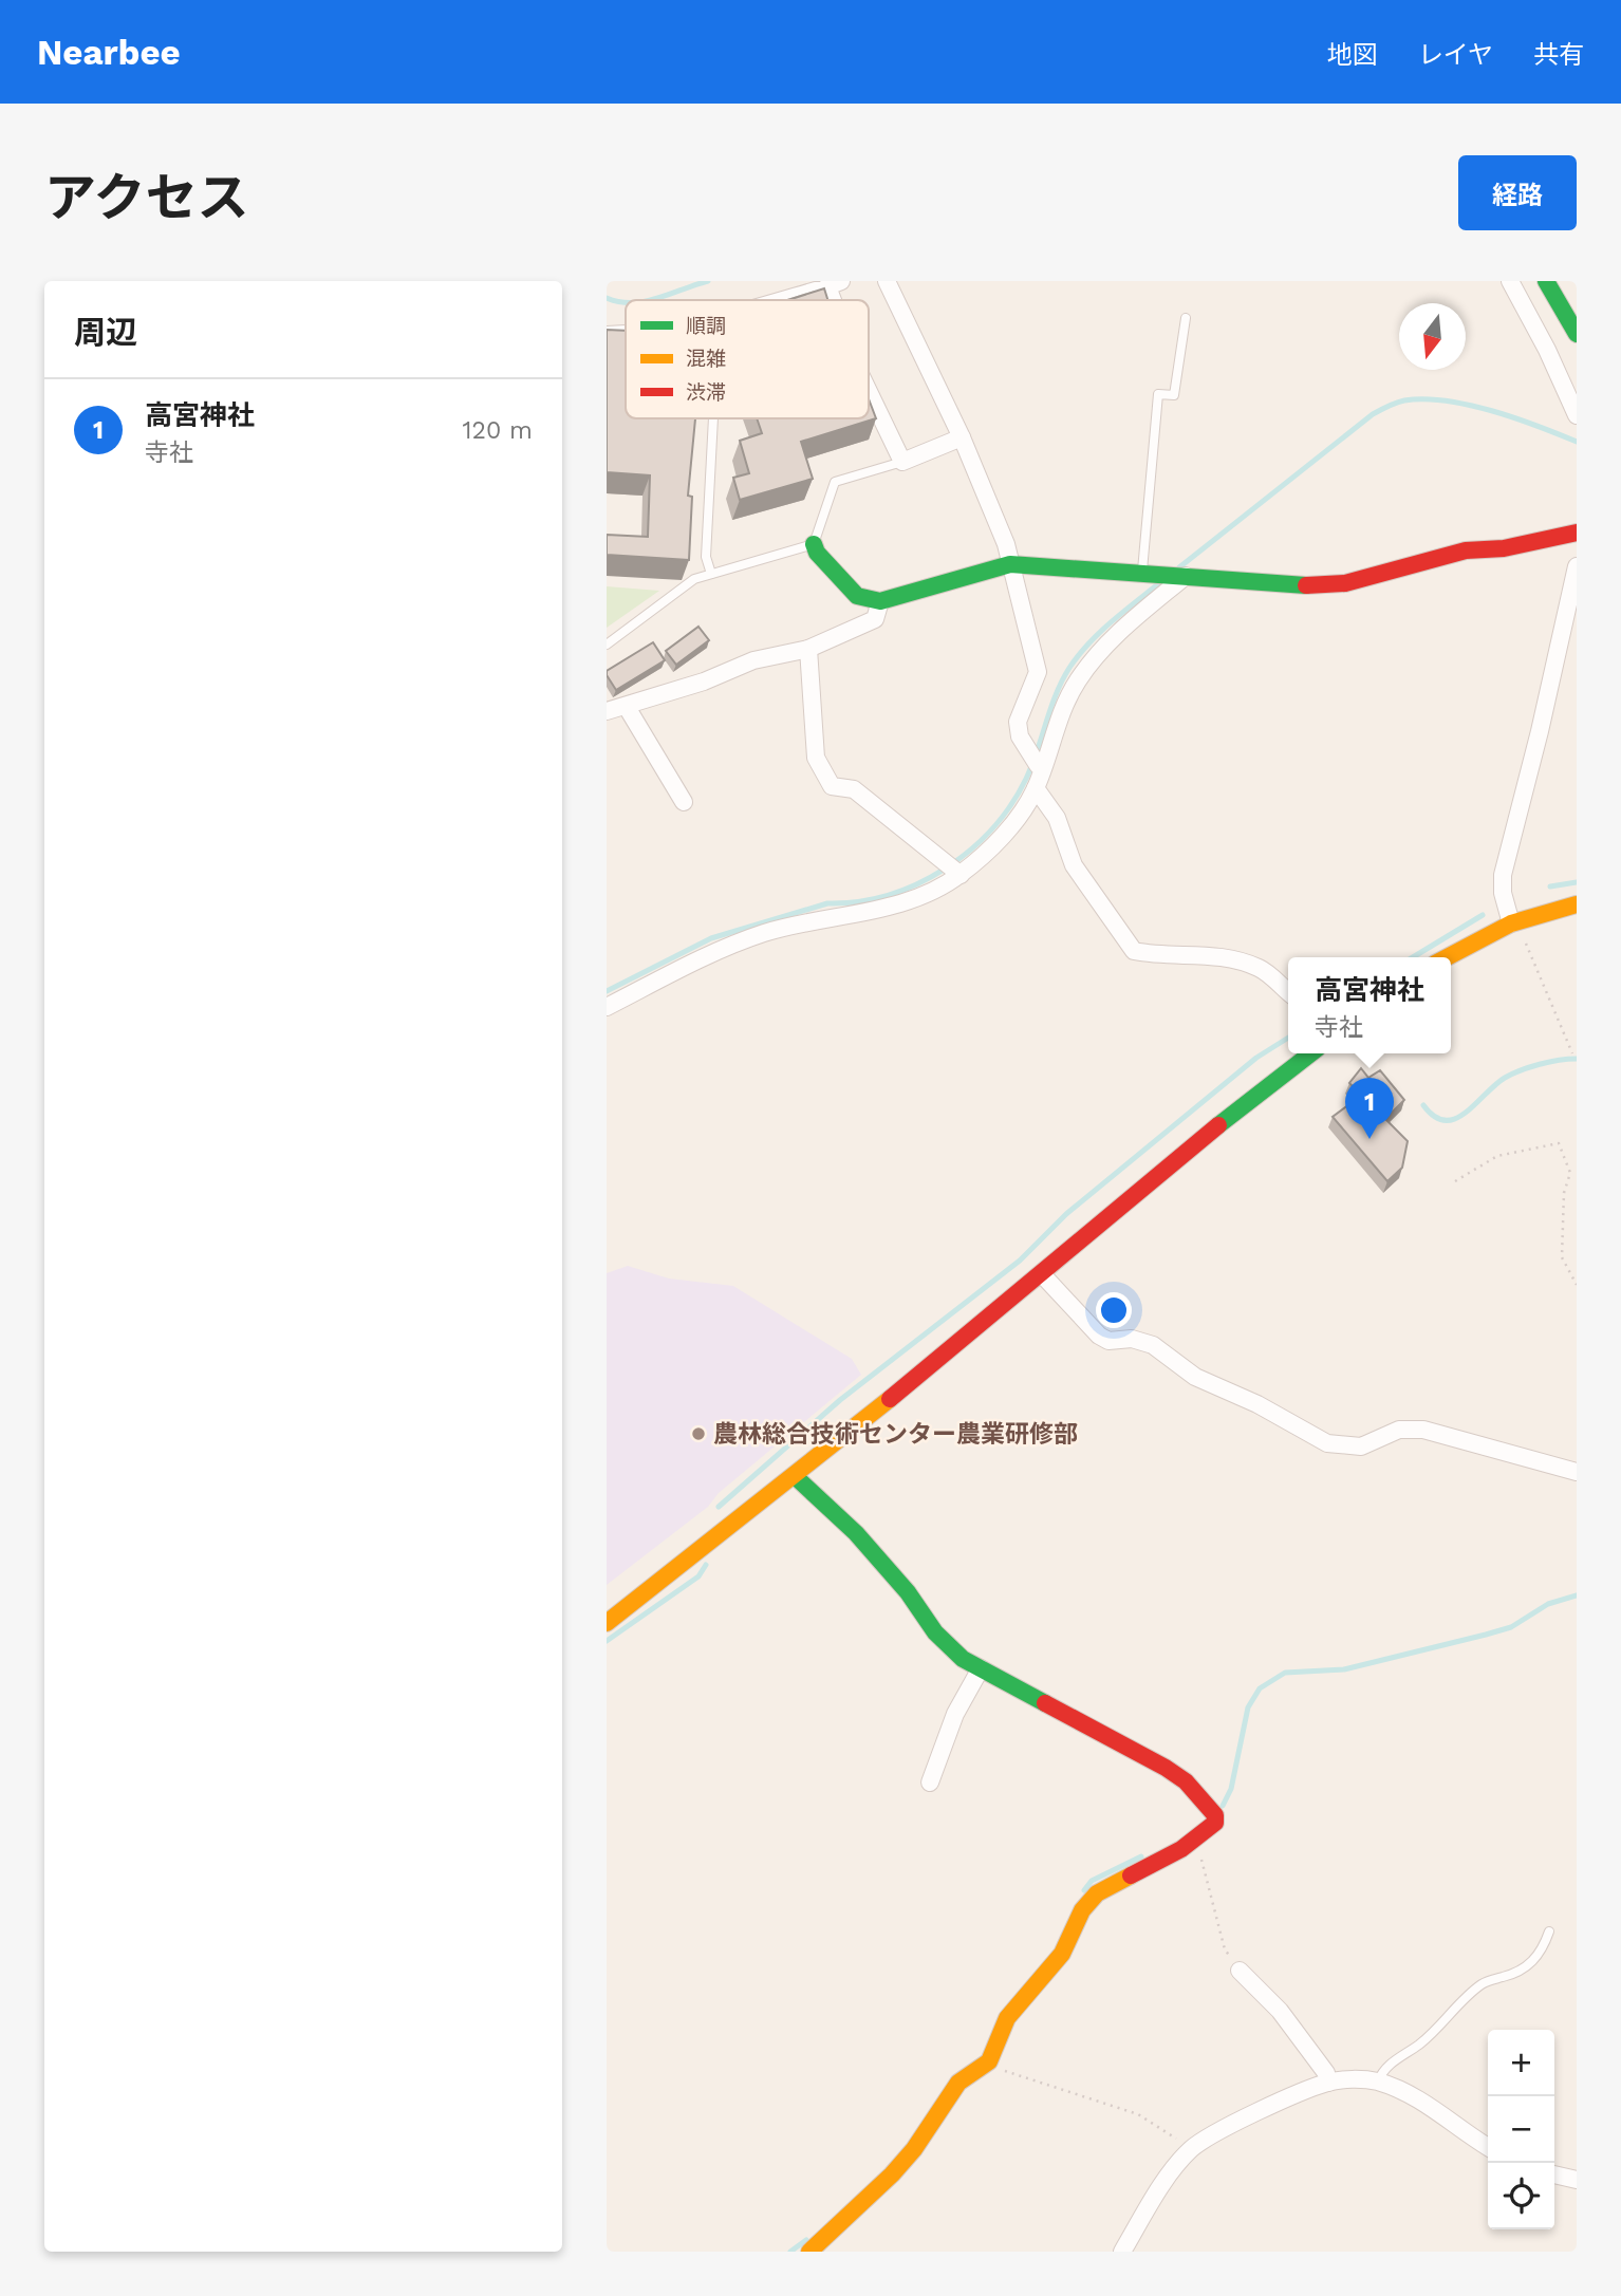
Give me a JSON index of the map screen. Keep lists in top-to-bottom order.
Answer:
{
  "places": ["農林総合技術センター農業研修部"],
  "legend": ["順調", "混雑", "渋滞"],
  "north": "bottom",
  "page": {
    "header": "Nearbee",
    "nav": ["地図", "レイヤ", "共有"],
    "title": "アクセス",
    "buttons": "経路",
    "heading": "周辺",
    "list": [
      {
        "mark": "1",
        "name": "高宮神社",
        "note": "寺社",
        "value": "120 m"
      }
    ],
    "popup": ["高宮神社", "寺社"],
    "pins": "1",
    "map_buttons": ["+", "−"]
  }
}
